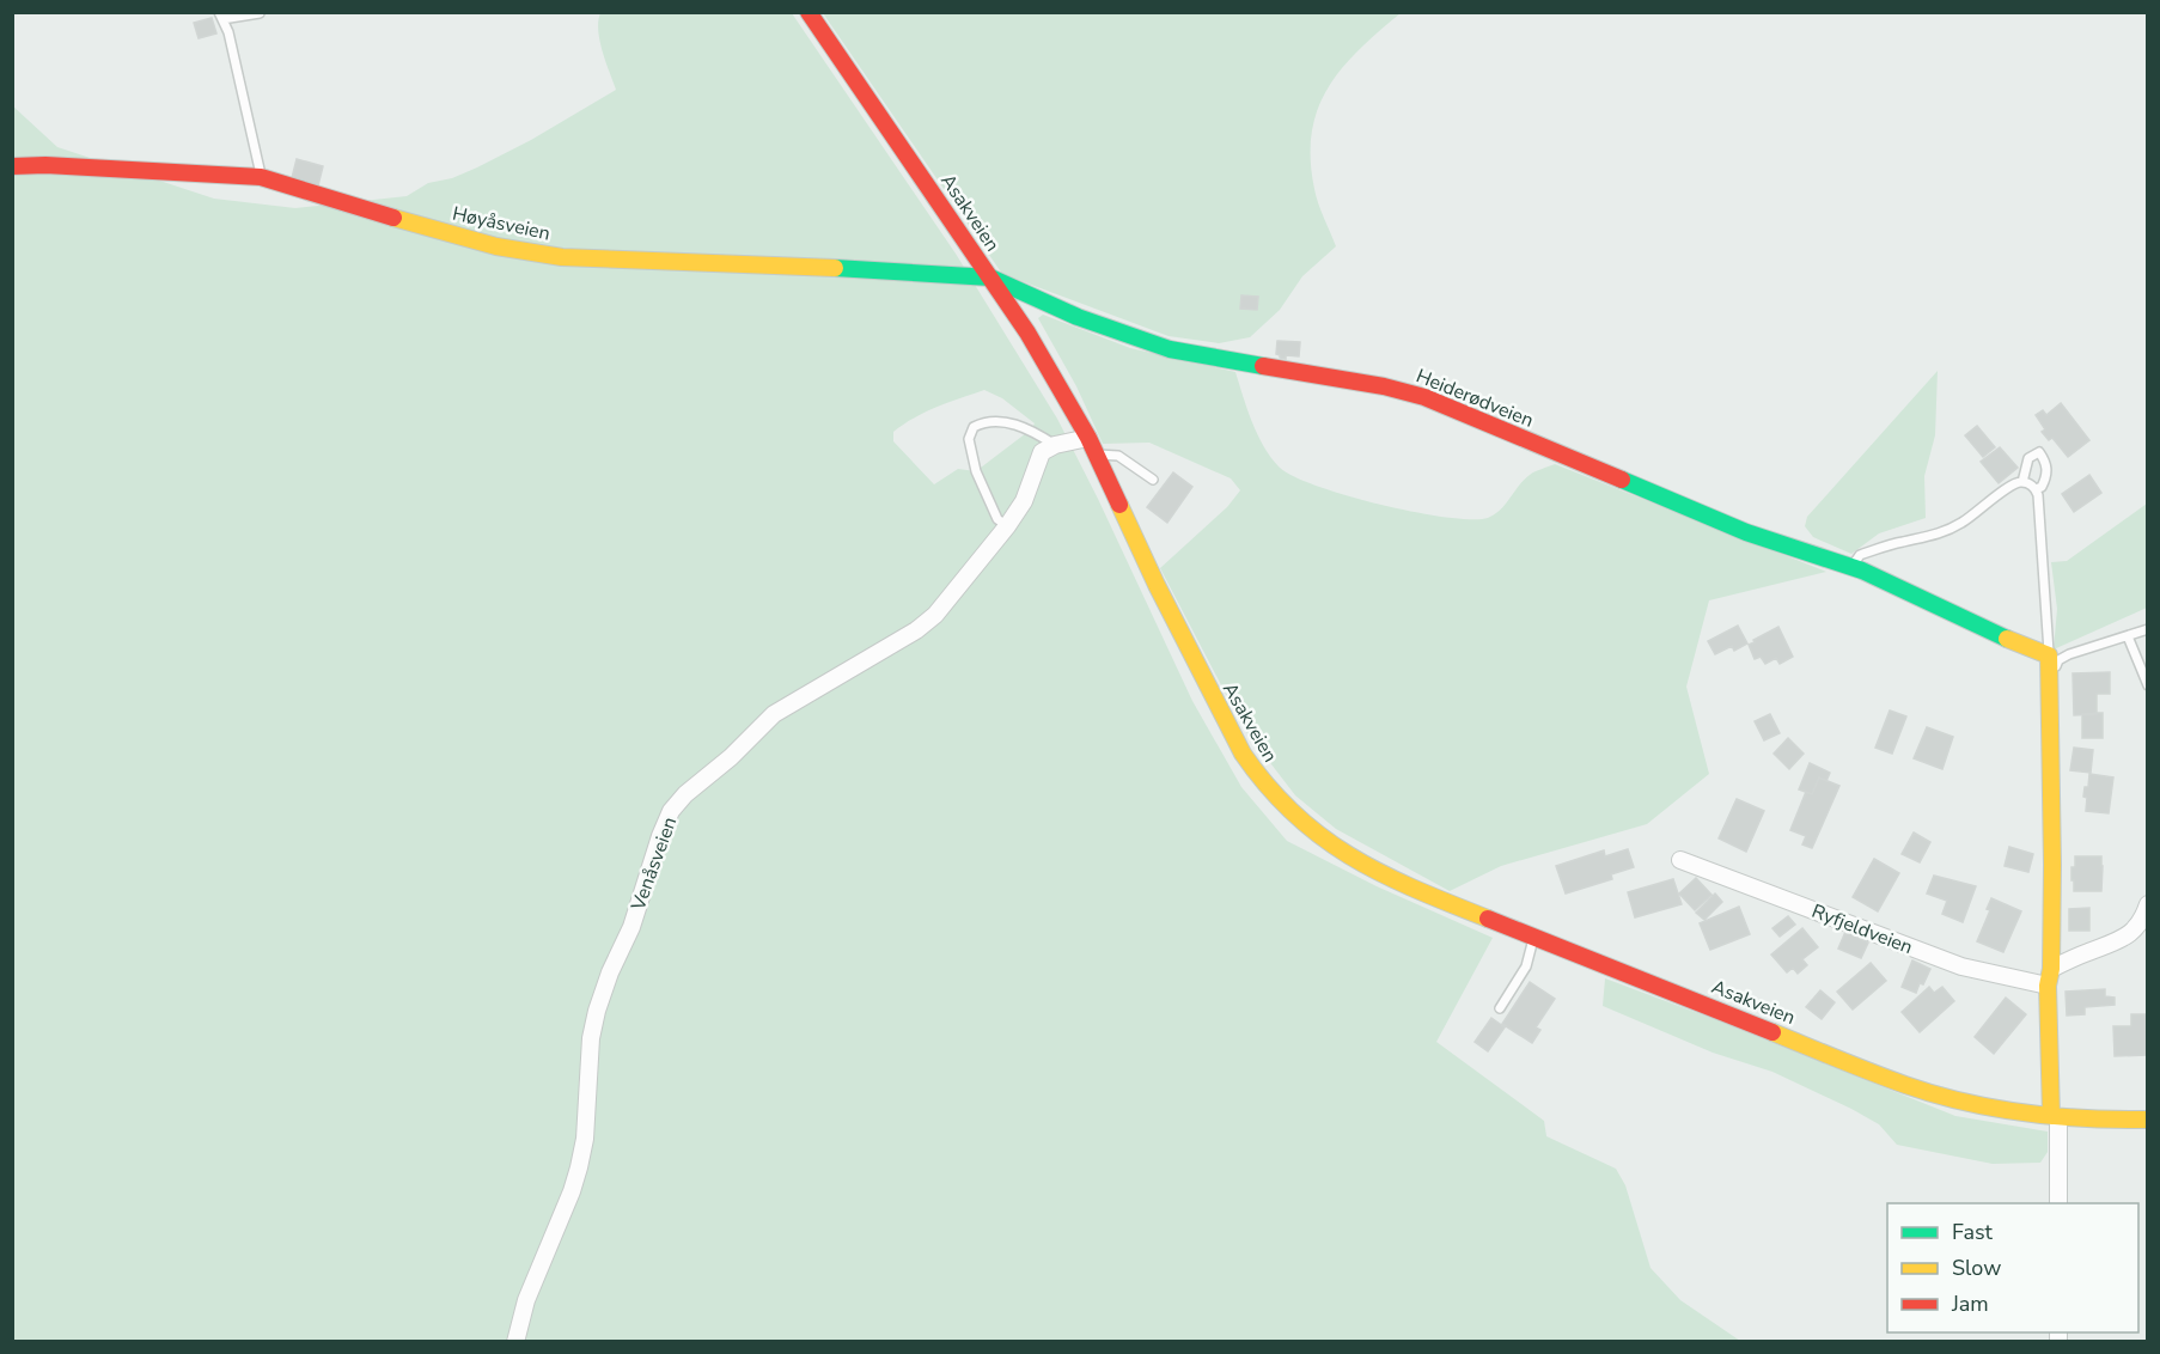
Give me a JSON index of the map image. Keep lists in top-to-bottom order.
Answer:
{
  "streets": {
    "street": [
      "Asakveien",
      "Høyåsveien",
      "Heiderødveien",
      "Venåsveien",
      "Ryfjeldveien"
    ]
  },
  "crossings": [
    ["Asakveien", "Høyåsveien"],
    ["Asakveien", "Heiderødveien"],
    ["Høyåsveien", "Heiderødveien"]
  ],
  "legend": ["Fast", "Slow", "Jam"]
}
